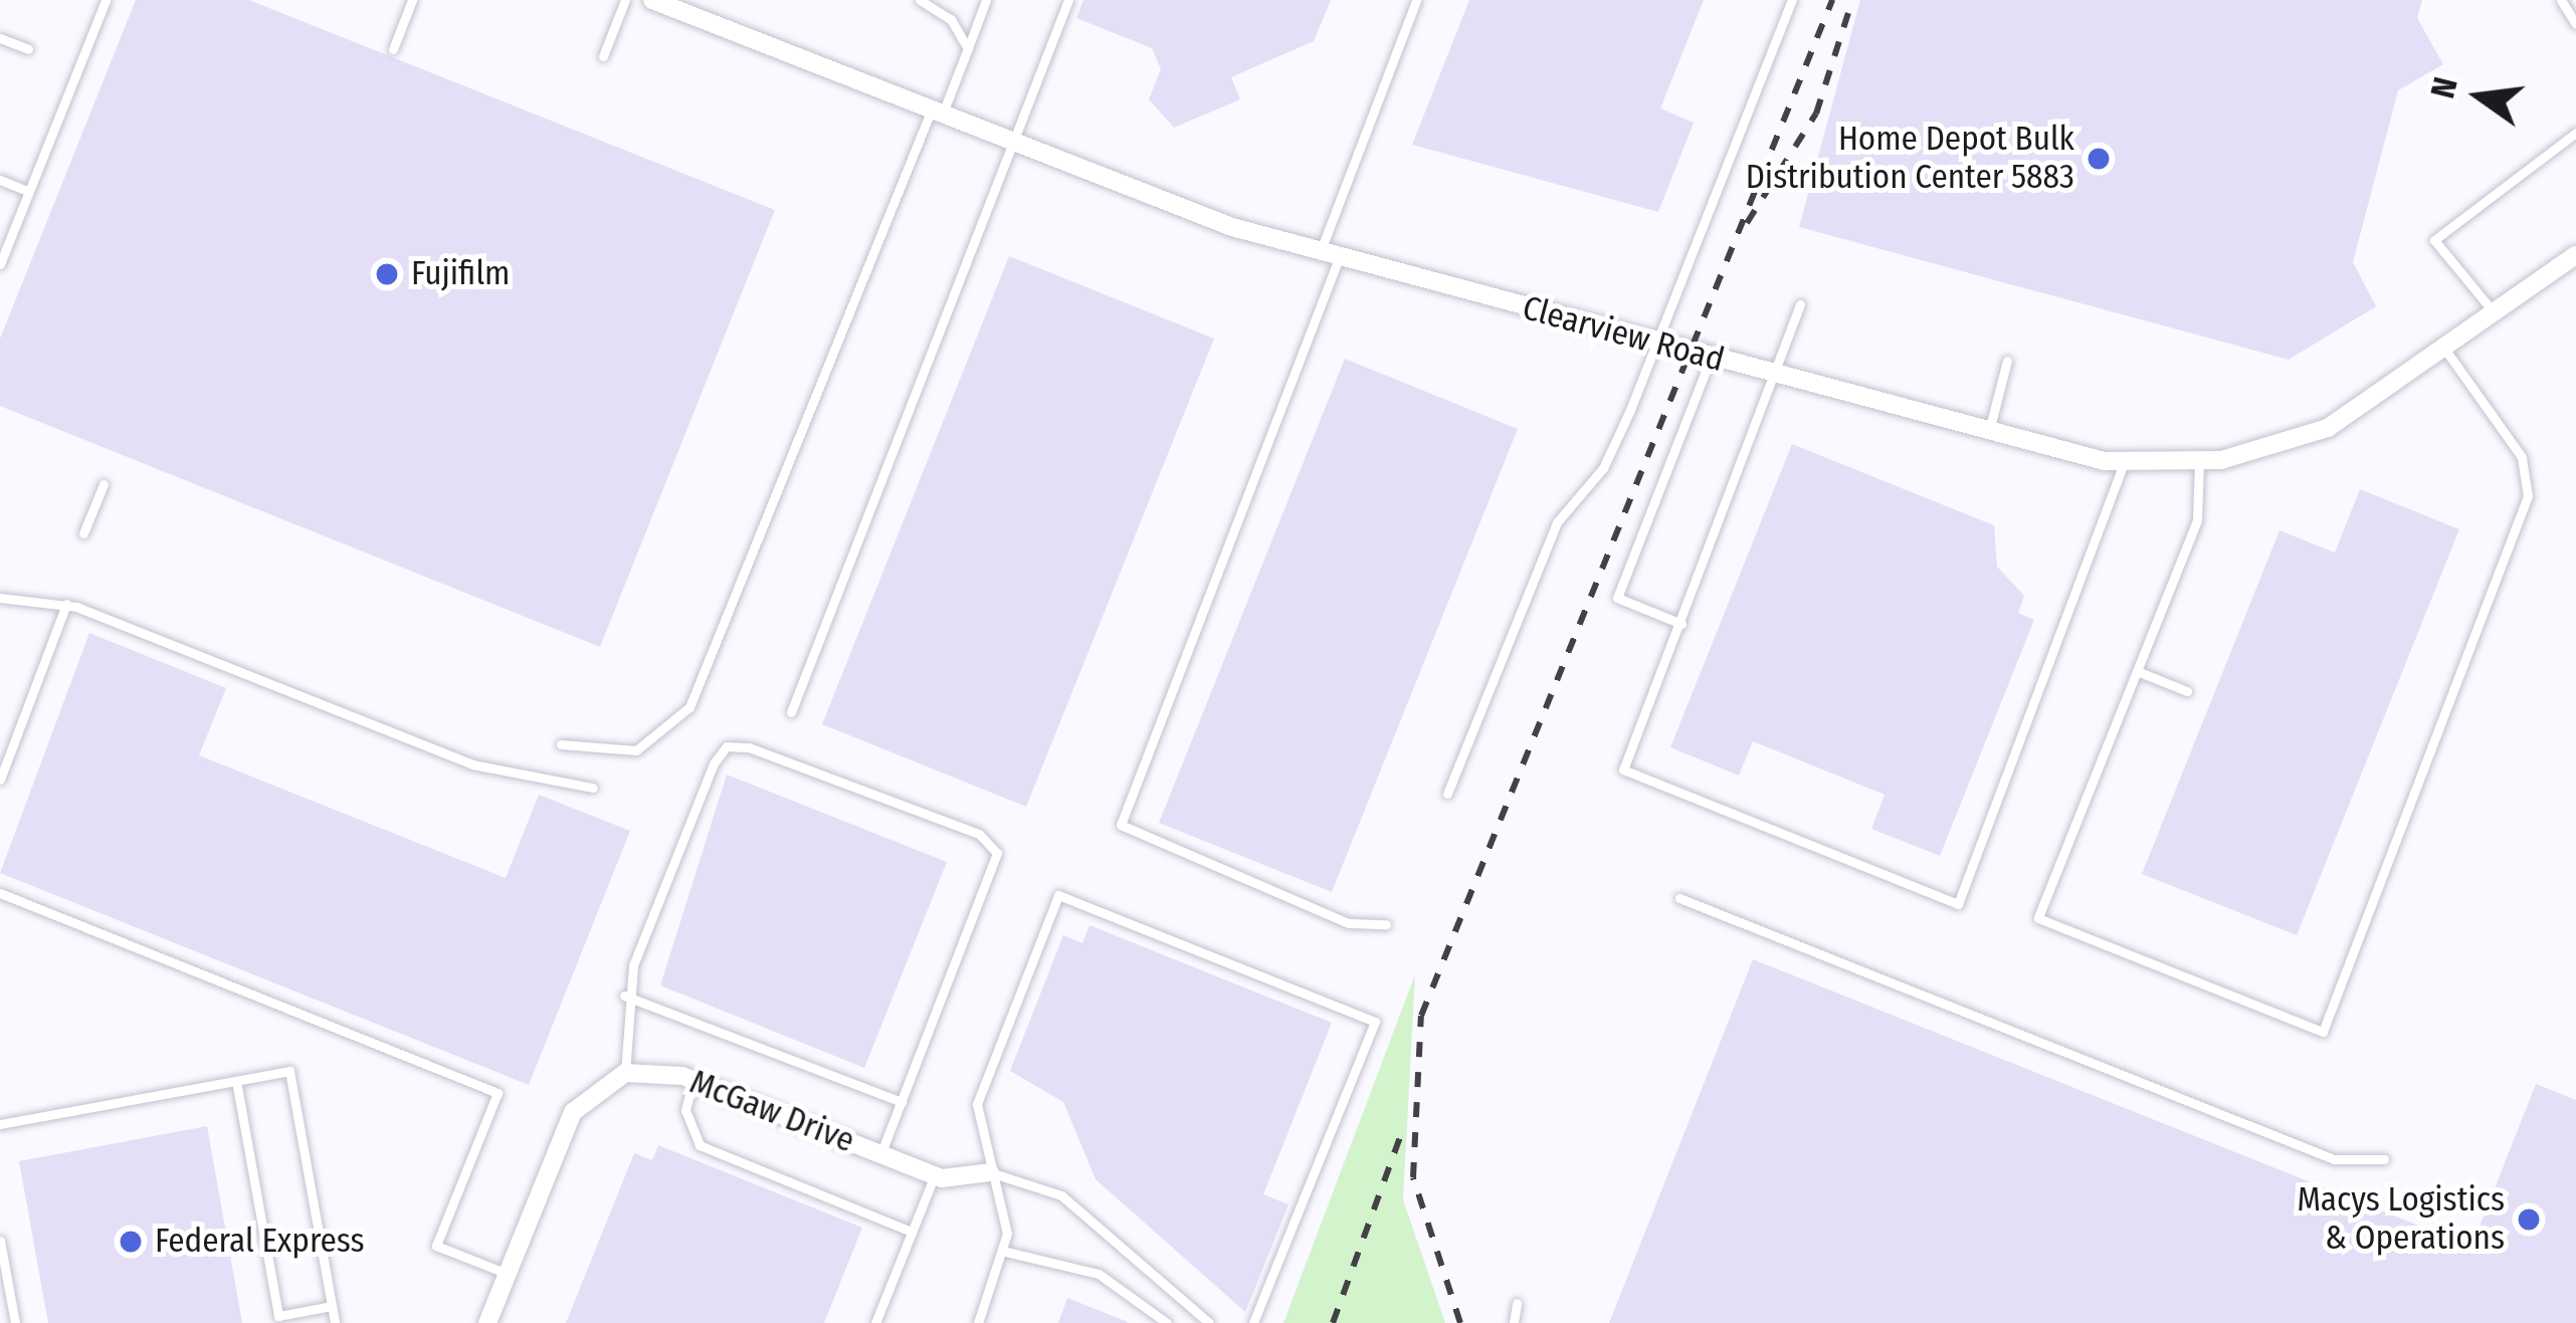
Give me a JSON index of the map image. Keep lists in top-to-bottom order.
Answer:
{
  "streets": {
    "street": ["Clearview Road", "McGaw Drive"]
  },
  "places": [
    "Home Depot Bulk Distribution Center 5883",
    "Fujifilm",
    "Macys Logistics & Operations",
    "Federal Express"
  ],
  "north": "left"
}
